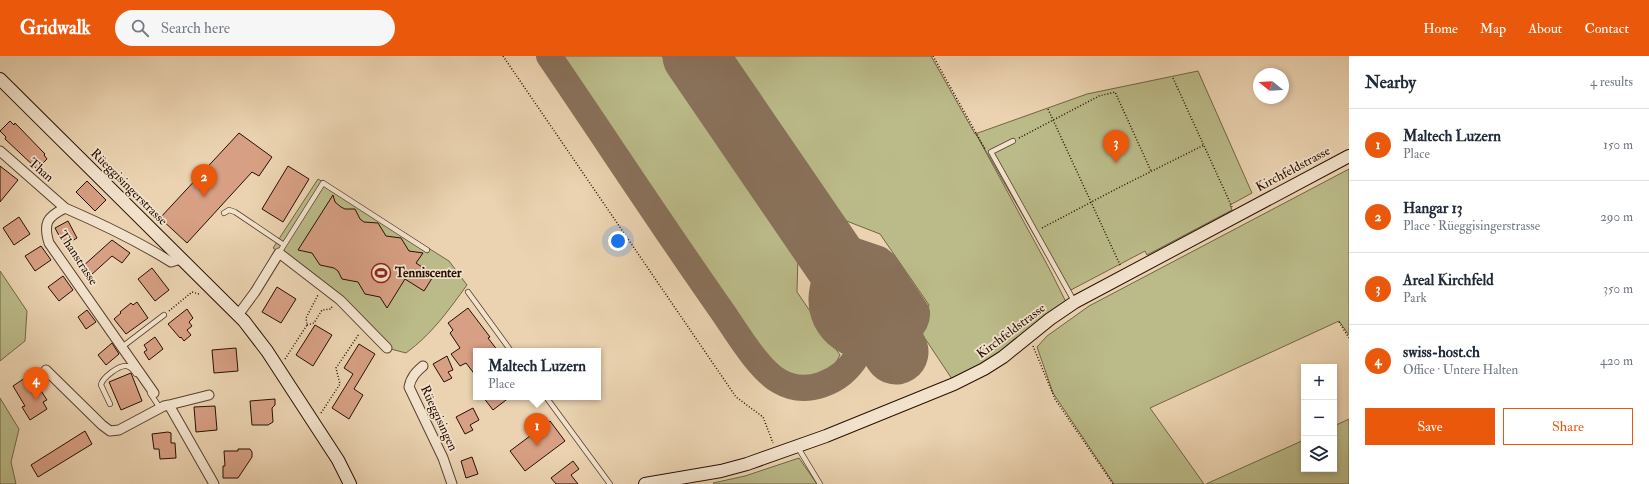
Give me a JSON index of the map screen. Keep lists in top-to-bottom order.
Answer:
{
  "streets": {
    "street": [
      "Kirchfeldstrasse",
      "Than",
      "Rüeggisingerstrasse",
      "Thanstrasse",
      "Rüeggisingen"
    ]
  },
  "crossings": [
    ["Than", "Thanstrasse"],
    ["Rüeggisingerstrasse", "Thanstrasse"]
  ],
  "places": {
    "sports": ["Tenniscenter"]
  },
  "north": "left",
  "page": {
    "header": "Gridwalk",
    "search": "Search here",
    "nav": [
      "Home",
      "Map",
      "About",
      "Contact"
    ],
    "heading": ["Nearby", "4 results"],
    "list": [
      {
        "mark": "1",
        "name": "Maltech Luzern",
        "note": "Place",
        "value": "150 m"
      },
      {
        "mark": "2",
        "name": "Hangar 13",
        "note": "Place · Rüeggisingerstrasse",
        "value": "290 m"
      },
      {
        "mark": "3",
        "name": "Areal Kirchfeld",
        "note": "Park",
        "value": "350 m"
      },
      {
        "mark": "4",
        "name": "swiss-host.ch",
        "note": "Office · Untere Halten",
        "value": "420 m"
      }
    ],
    "pins": [
      "3",
      "2",
      "4",
      "1"
    ],
    "popup": ["Maltech Luzern", "Place"],
    "map_buttons": ["+", "−"],
    "buttons": ["Save", "Share"]
  }
}
